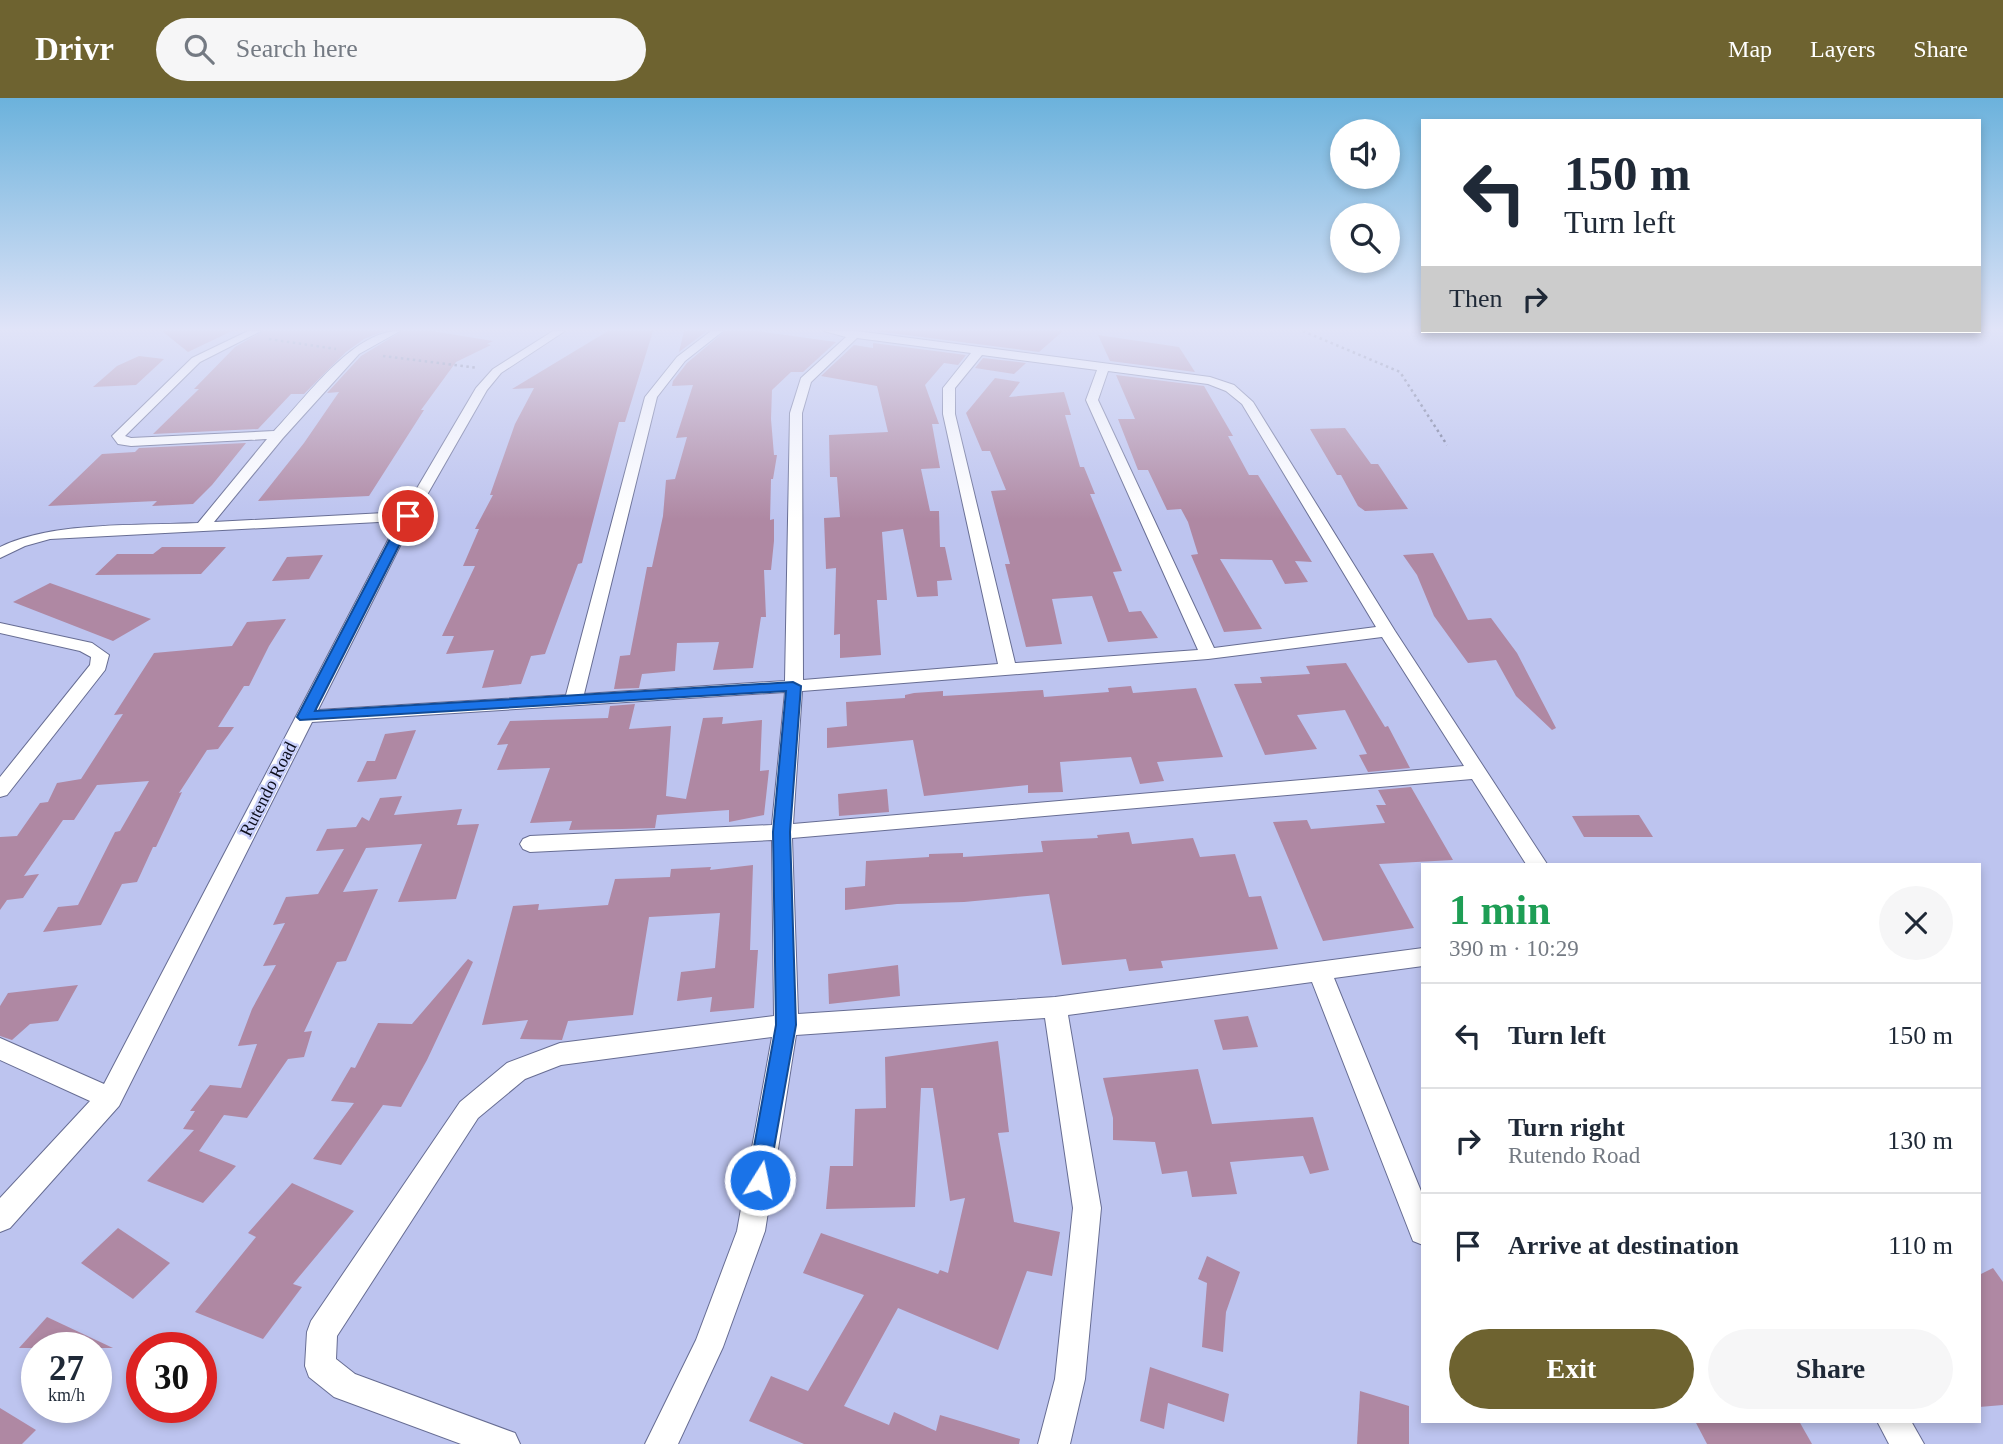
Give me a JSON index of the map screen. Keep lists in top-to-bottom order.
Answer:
{
  "streets": {
    "street": ["Rutendo Road"]
  },
  "page": {
    "header": "Drivr",
    "search": "Search here",
    "nav": ["Map", "Layers", "Share"],
    "turn": ["150 m", "Turn left"],
    "then": "Then",
    "heading": ["1 min", "390 m · 10:29"],
    "list": [
      {
        "name": "Turn left",
        "value": "150 m"
      },
      {
        "name": "Turn right",
        "note": "Rutendo Road",
        "value": "130 m"
      },
      {
        "name": "Arrive at destination",
        "value": "110 m"
      }
    ],
    "buttons": ["Exit", "Share"],
    "speed": "27 km/h",
    "limit": "30"
  }
}
